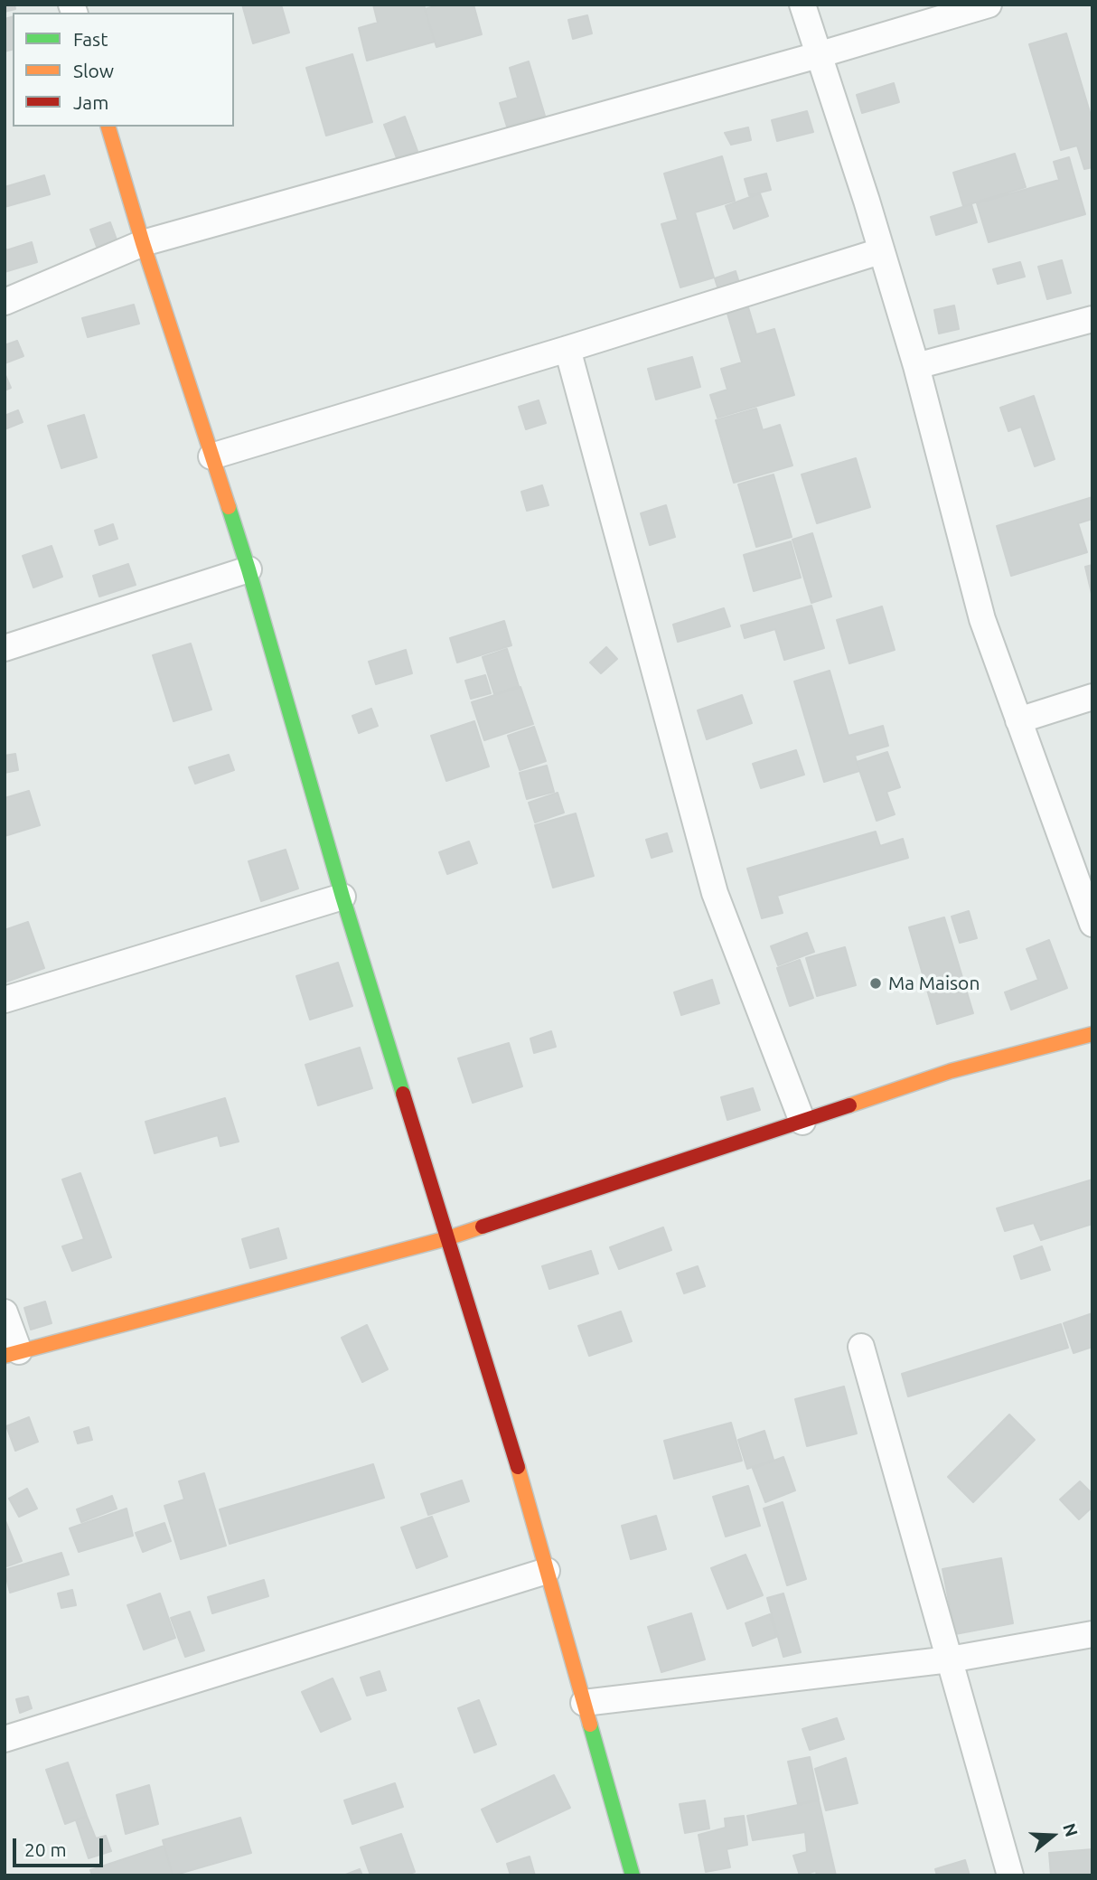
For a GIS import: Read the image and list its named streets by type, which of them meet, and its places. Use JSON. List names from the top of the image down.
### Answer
{
  "places": ["Ma Maison"],
  "legend": ["Fast", "Slow", "Jam"],
  "scale_bar": "20 m",
  "north": "right"
}
